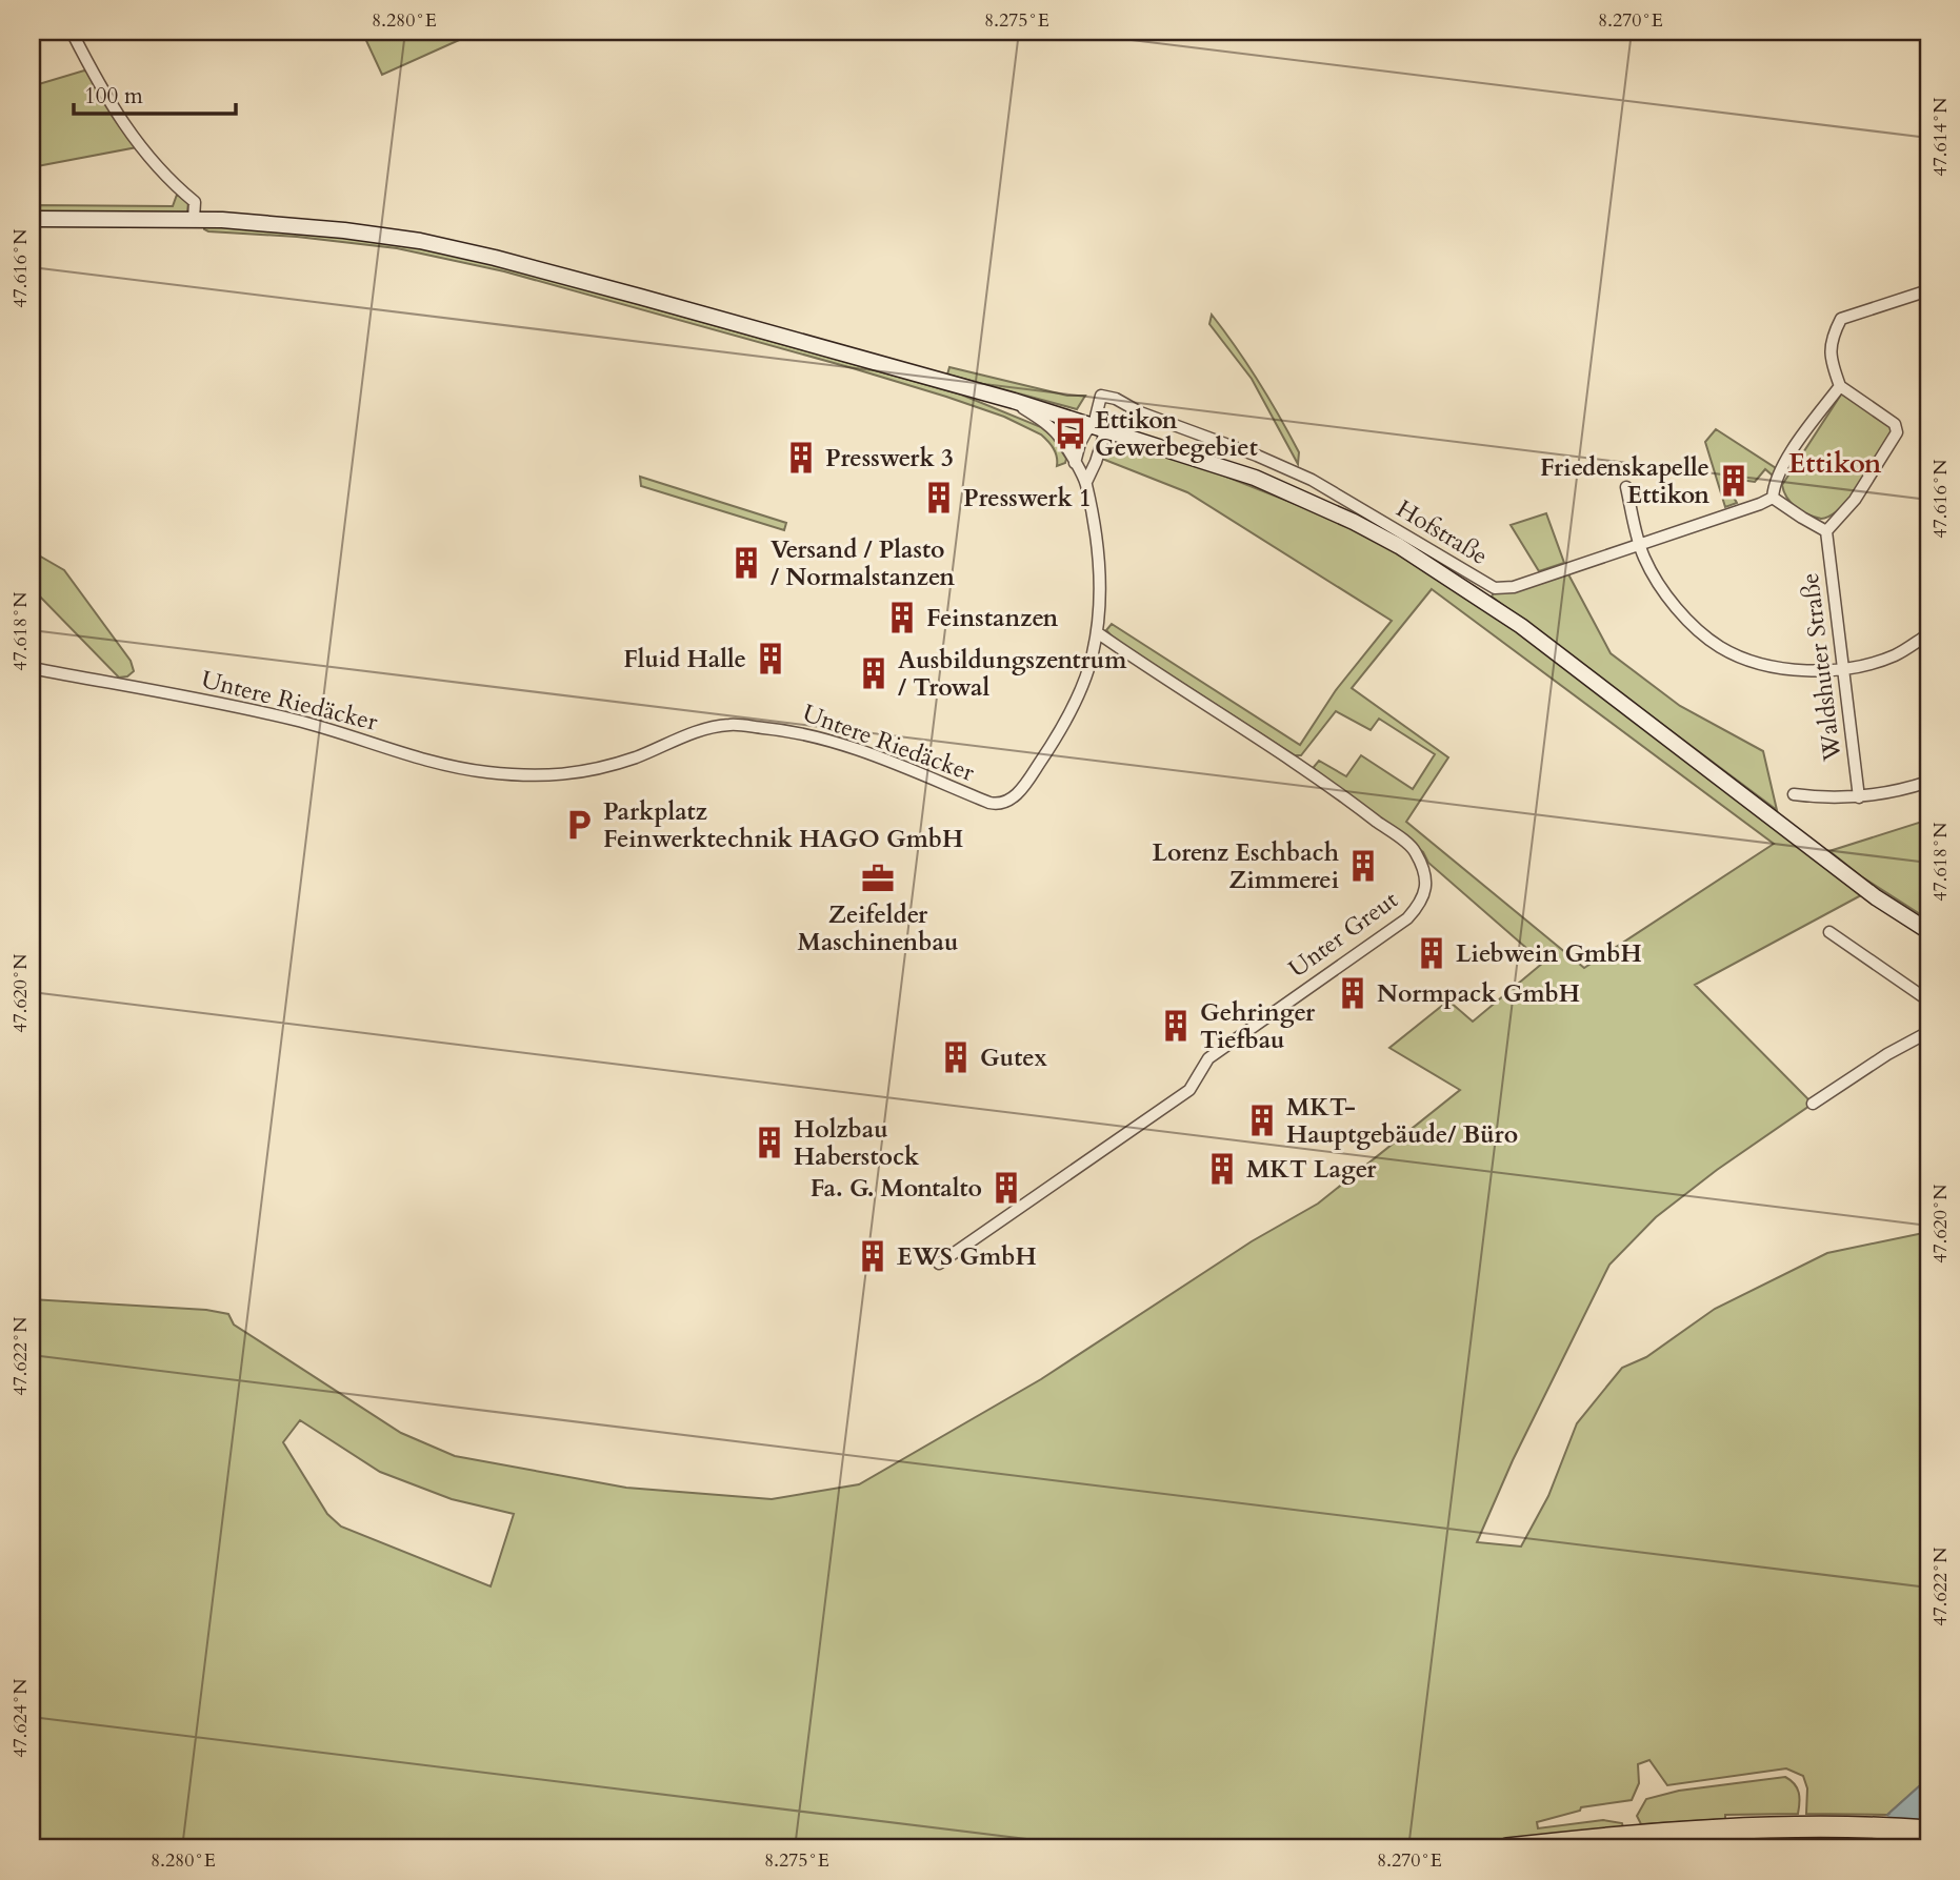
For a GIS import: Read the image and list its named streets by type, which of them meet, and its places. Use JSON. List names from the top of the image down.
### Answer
{
  "streets": {
    "street": [
      "Hofstraße",
      "Waldshuter Straße",
      "Untere Riedäcker",
      "Unter Greut"
    ]
  },
  "crossings": [
    ["Hofstraße", "Untere Riedäcker"],
    ["Untere Riedäcker", "Unter Greut"]
  ],
  "districts": ["Ettikon"],
  "places": {
    "bus stop": ["Ettikon Gewerbegebiet"],
    "building": [
      "Presswerk 3",
      "Friedenskapelle Ettikon",
      "Presswerk 1",
      "Versand / Plasto / Normalstanzen",
      "Feinstanzen",
      "Fluid Halle",
      "Ausbildungszentrum / Trowal",
      "Lorenz Eschbach Zimmerei",
      "Liebwein GmbH",
      "Normpack GmbH",
      "Gehringer Tiefbau",
      "Gutex",
      "MKT- Hauptgebäude/ Büro",
      "Holzbau Haberstock",
      "MKT Lager",
      "Fa. G. Montalto",
      "EWS GmbH"
    ],
    "parking": ["Parkplatz Feinwerktechnik HAGO GmbH"],
    "office": ["Zeifelder Maschinenbau"]
  },
  "scale_bar": "100 m",
  "coordinates": [
    "8.280°E",
    "8.275°E",
    "8.270°E",
    "47.614°N",
    "47.616°N",
    "47.618°N",
    "47.620°N",
    "47.622°N",
    "47.624°N"
  ]
}
